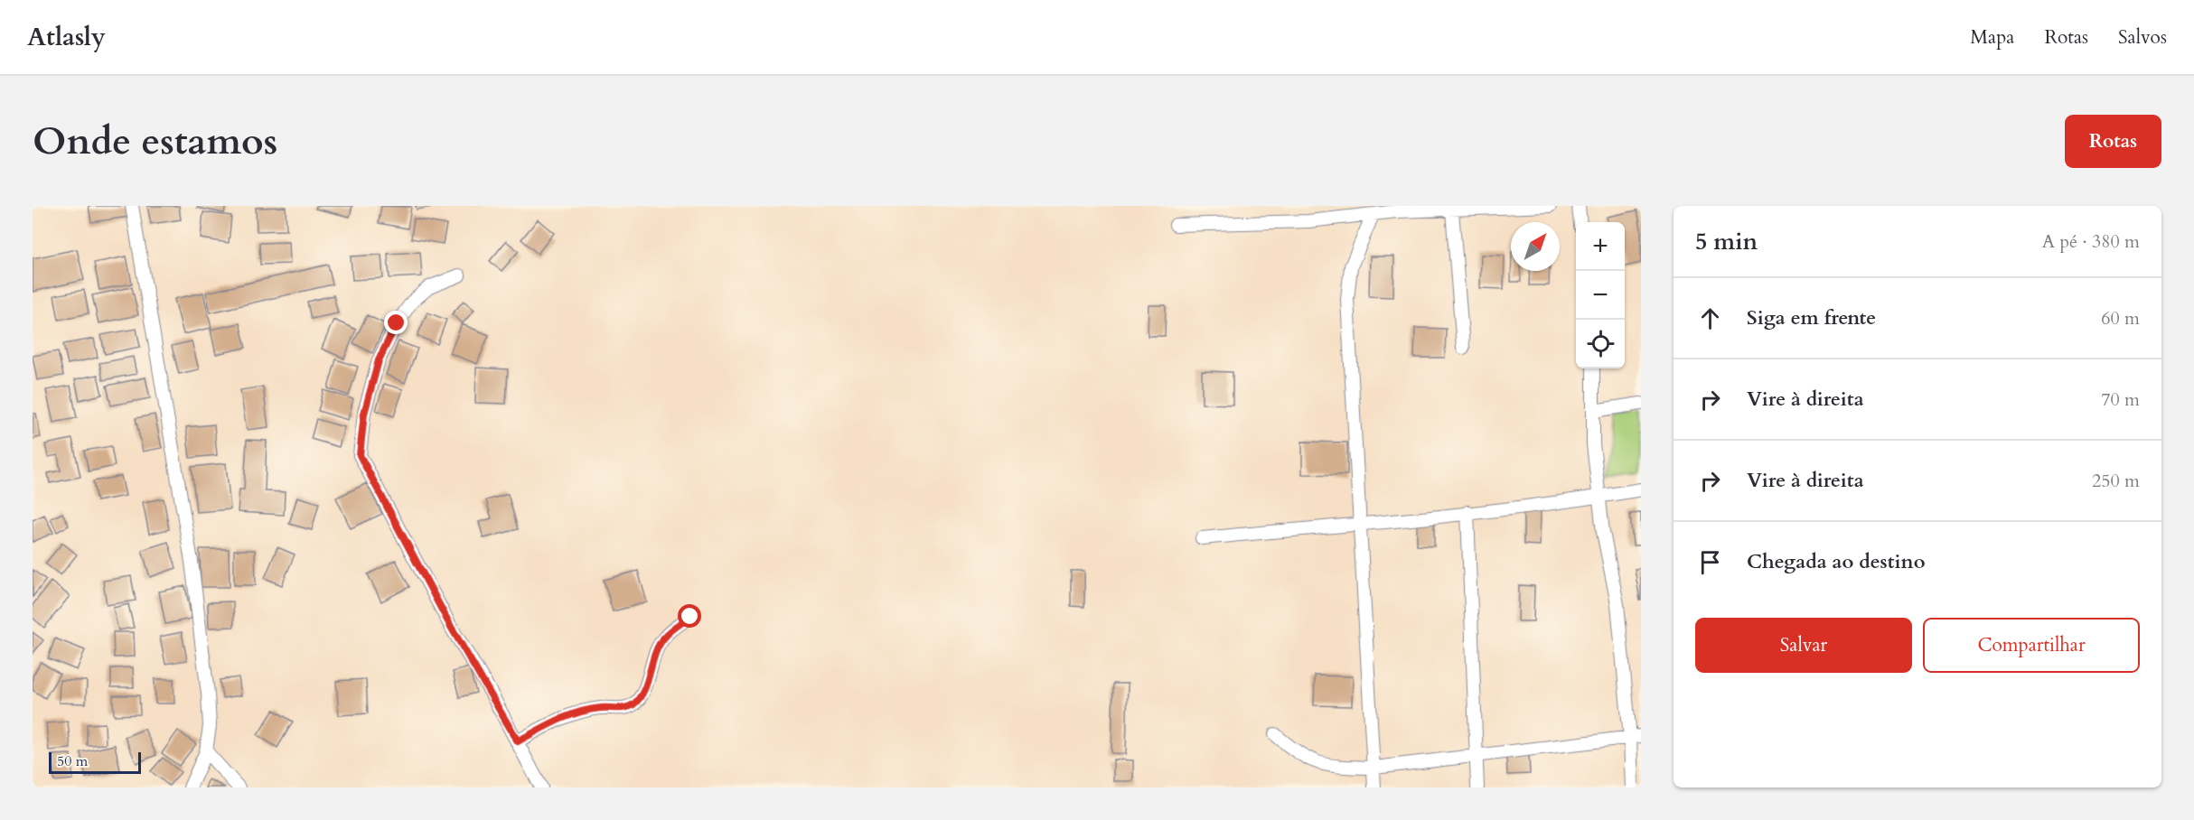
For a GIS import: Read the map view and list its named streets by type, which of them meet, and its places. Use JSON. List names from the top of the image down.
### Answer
{
  "scale_bar": "50 m",
  "north": "top right",
  "page": {
    "header": "Atlasly",
    "nav": ["Mapa", "Rotas", "Salvos"],
    "buttons": [
      "Rotas",
      ["Salvar", "Compartilhar"]
    ],
    "title": "Onde estamos",
    "heading": ["5 min", "A pé · 380 m"],
    "map_buttons": ["+", "−"],
    "list": [
      ["Siga em frente", "60 m"],
      ["Vire à direita", "70 m"],
      ["Vire à direita", "250 m"],
      "Chegada ao destino"
    ],
    "scale": "50 m"
  }
}
